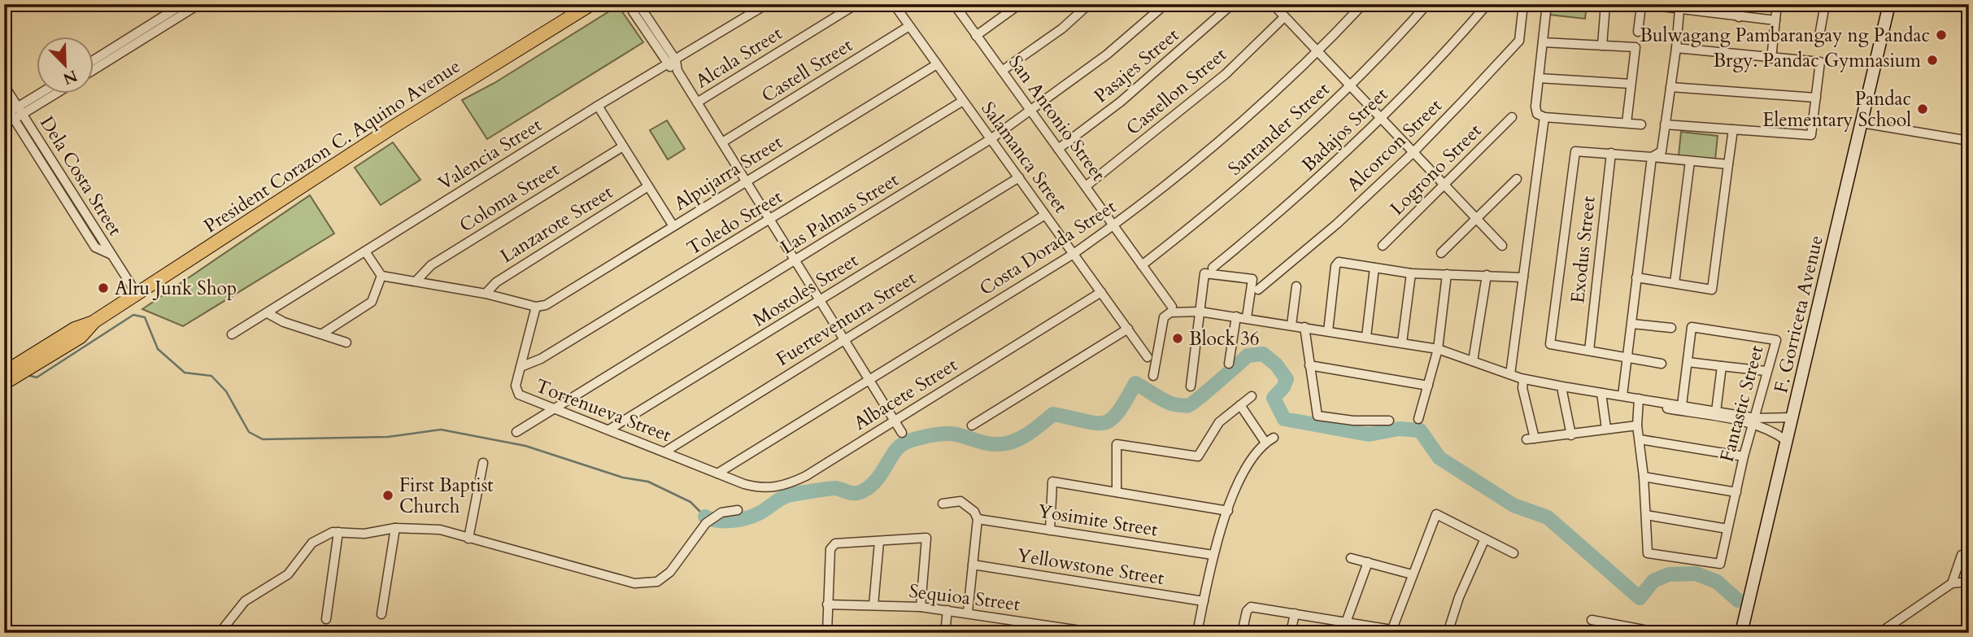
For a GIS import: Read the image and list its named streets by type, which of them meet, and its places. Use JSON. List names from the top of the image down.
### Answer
{
  "streets": {
    "main road": ["President Corazon C. Aquino Avenue", "F. Gorriceta Avenue"],
    "street": [
      "Alcala Street",
      "Pasajes Street",
      "Castell Street",
      "Castellon Street",
      "San Antonio Street",
      "Santander Street",
      "Badajos Street",
      "Alcorcon Street",
      "Valencia Street",
      "Salamanca Street",
      "Logrono Street",
      "Alpujarra Street",
      "Dela Costa Street",
      "Coloma Street",
      "Las Palmas Street",
      "Toledo Street",
      "Lanzarote Street",
      "Costa Dorada Street",
      "Exodus Street",
      "Mostoles Street",
      "Fuerteventura Street",
      "Albacete Street",
      "Fantastic Street",
      "Torrenueva Street",
      "Yosimite Street",
      "Yellowstone Street",
      "Sequioa Street"
    ]
  },
  "crossings": [
    ["Pasajes Street", "San Antonio Street"],
    ["Castell Street", "Salamanca Street"],
    ["Castellon Street", "San Antonio Street"],
    ["San Antonio Street", "Santander Street"],
    ["San Antonio Street", "Las Palmas Street"],
    ["San Antonio Street", "Costa Dorada Street"],
    ["President Corazon C. Aquino Avenue", "Dela Costa Street"],
    ["Salamanca Street", "Alpujarra Street"],
    ["Salamanca Street", "Las Palmas Street"],
    ["Salamanca Street", "Toledo Street"],
    ["Salamanca Street", "Costa Dorada Street"],
    ["Salamanca Street", "Mostoles Street"],
    ["Salamanca Street", "Fuerteventura Street"],
    ["Salamanca Street", "Albacete Street"],
    ["Alpujarra Street", "Torrenueva Street"],
    ["Las Palmas Street", "Torrenueva Street"],
    ["Toledo Street", "Torrenueva Street"],
    ["Costa Dorada Street", "Albacete Street"],
    ["Costa Dorada Street", "Torrenueva Street"],
    ["Mostoles Street", "Torrenueva Street"],
    ["Fuerteventura Street", "Torrenueva Street"],
    ["Albacete Street", "Torrenueva Street"]
  ],
  "places": [
    "Bulwagang Pambarangay ng Pandac",
    "Brgy. Pandac Gymnasium",
    "Pandac Elementary School",
    "Alru Junk Shop",
    "Block 36",
    "First Baptist Church"
  ],
  "north": "bottom right"
}
